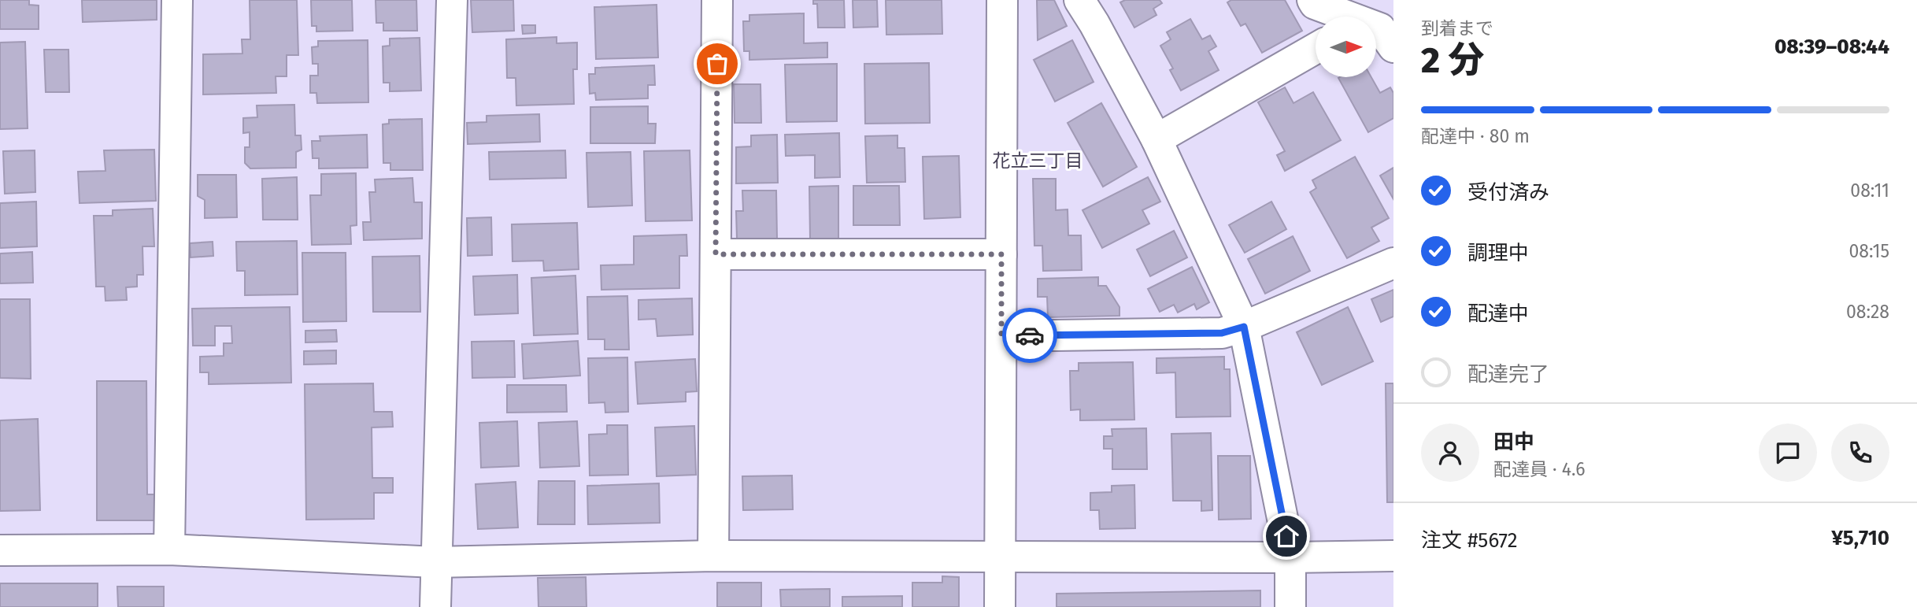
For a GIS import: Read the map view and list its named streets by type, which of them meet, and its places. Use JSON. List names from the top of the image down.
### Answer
{
  "districts": ["花立三丁目"],
  "north": "right",
  "page": {
    "heading": ["2 分", "到着まで", "08:39–08:44"],
    "panel": [
      "田中",
      "配達員 · 4.6",
      "注文 #5672",
      "¥5,710"
    ],
    "bar": "配達中 · 80 m",
    "list": [
      ["受付済み", "08:11"],
      ["調理中", "08:15"],
      ["配達中", "08:28"],
      "配達完了"
    ]
  }
}
